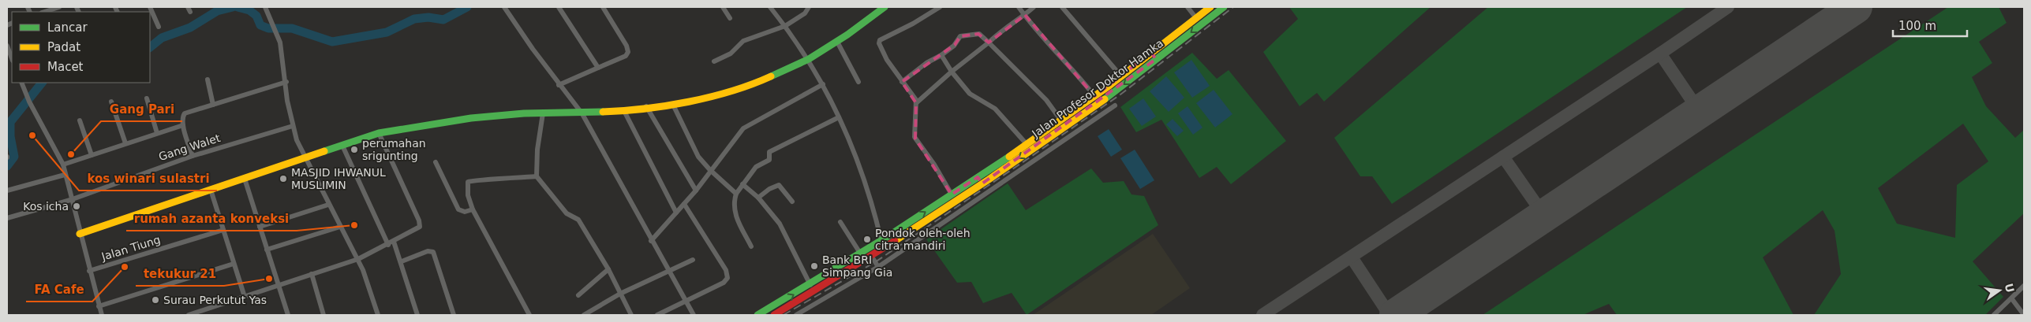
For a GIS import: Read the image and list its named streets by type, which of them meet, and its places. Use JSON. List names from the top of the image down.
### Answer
{
  "streets": {
    "main road": ["Jalan Profesor Doktor Hamka"],
    "street": ["Gang Walet", "Jalan Tiung"]
  },
  "places": [
    "kos winari sulastri",
    "perumahan srigunting",
    "Gang Pari",
    "MASJID IHWANUL MUSLIMIN",
    "Kos icha",
    "rumah azanta konveksi",
    "Pondok oleh-oleh citra mandiri",
    "Bank BRI Simpang Gia",
    "FA Cafe",
    "tekukur 21",
    "Surau Perkutut Yas"
  ],
  "legend": ["Lancar", "Padat", "Macet"],
  "scale_bar": "100 m",
  "north": "right"
}
